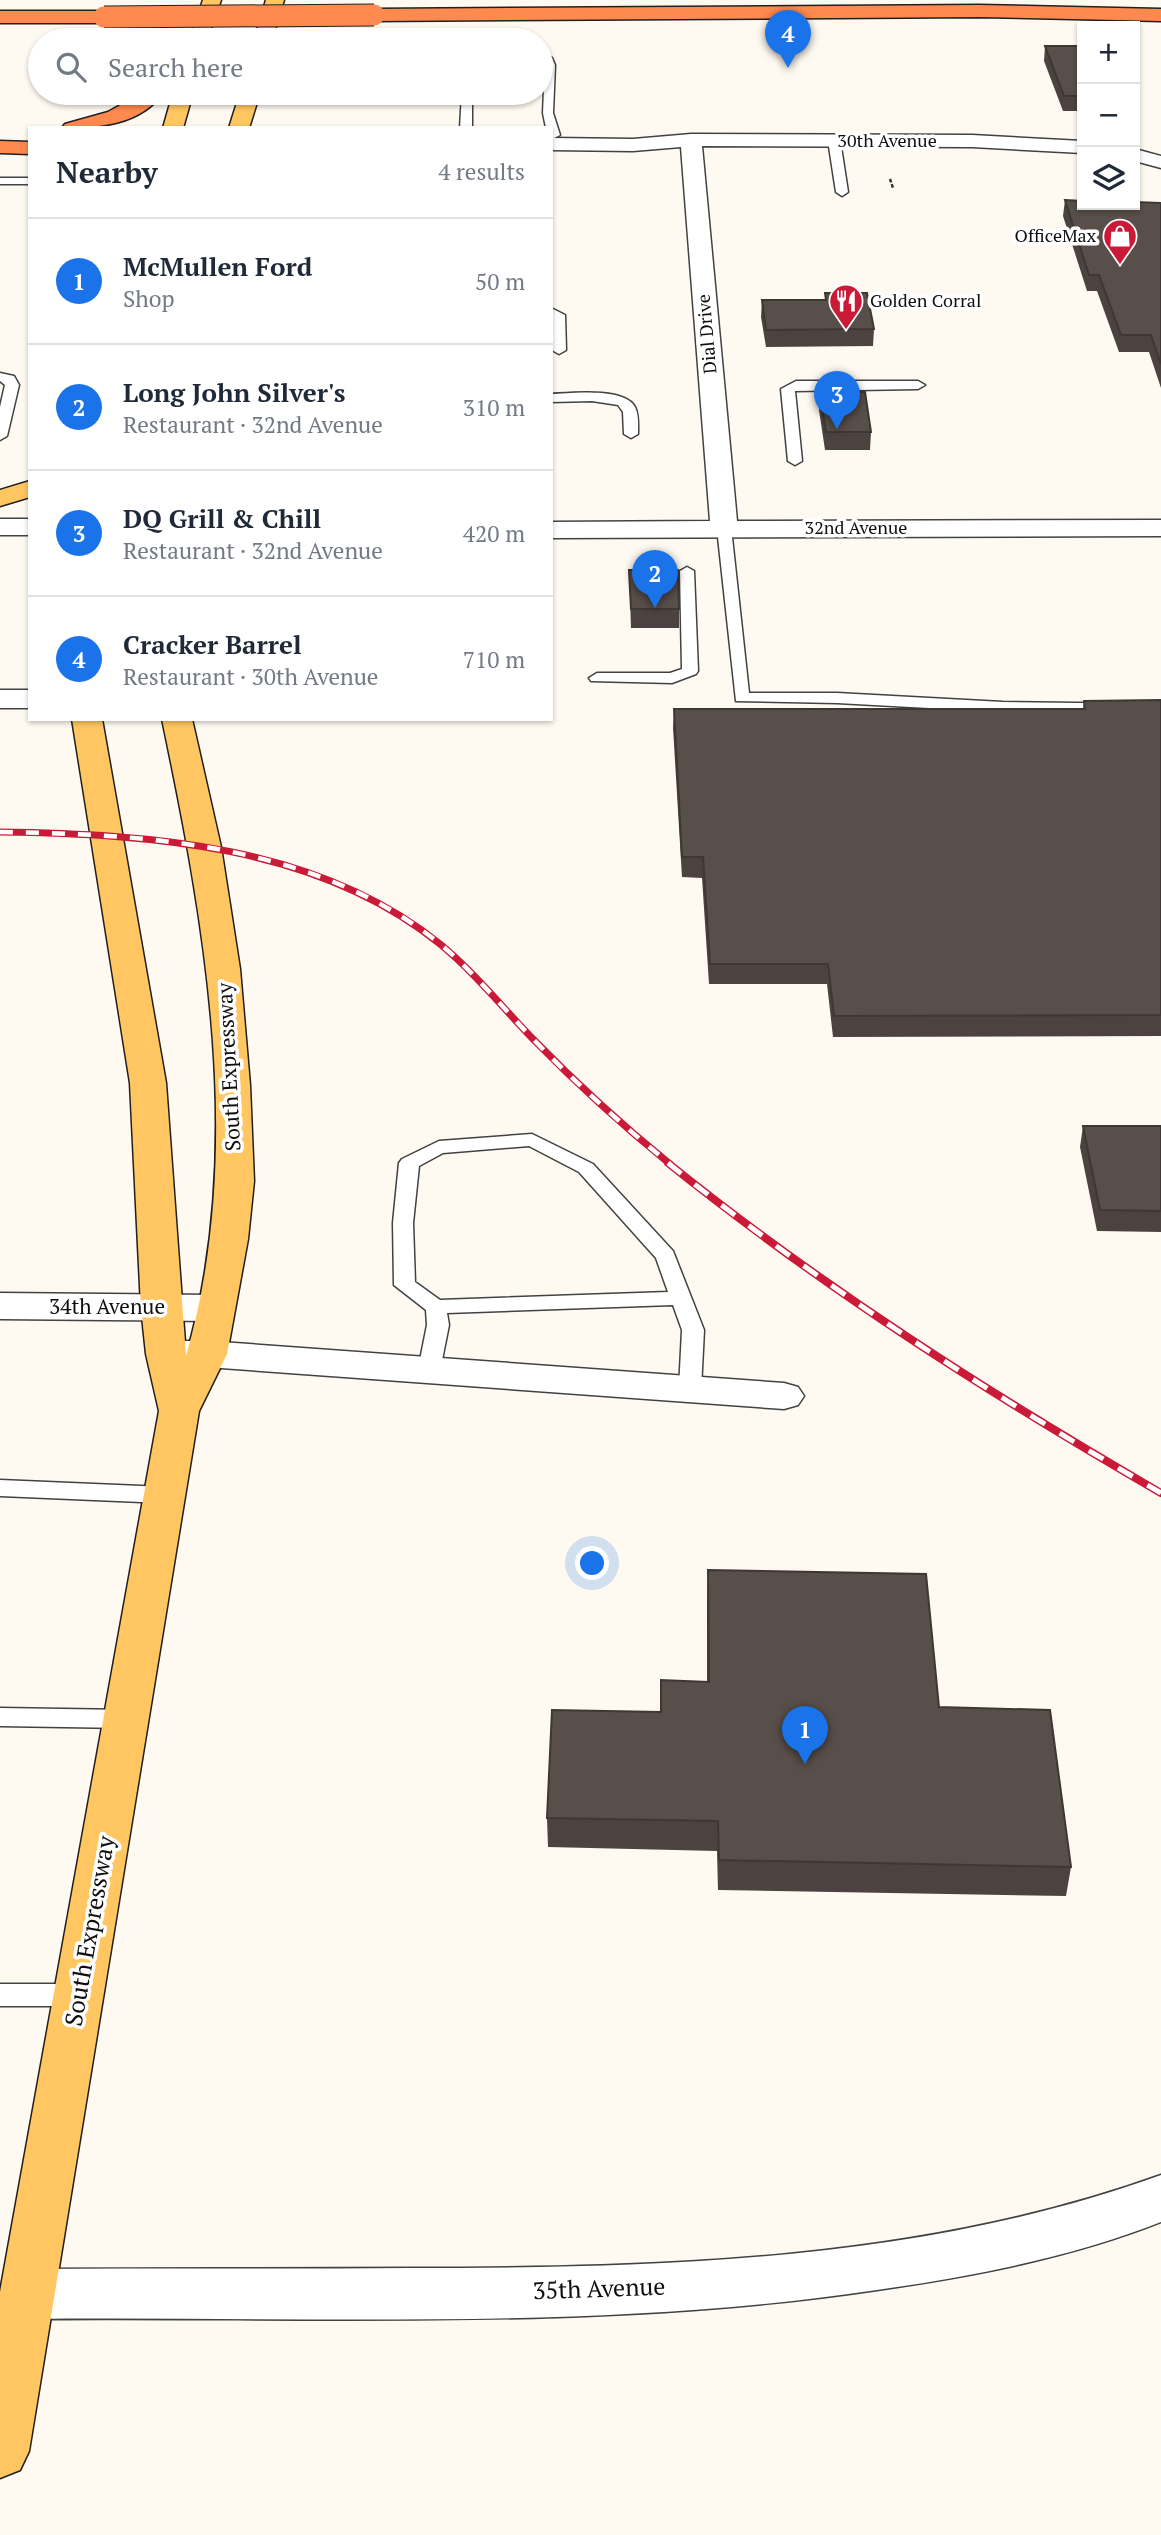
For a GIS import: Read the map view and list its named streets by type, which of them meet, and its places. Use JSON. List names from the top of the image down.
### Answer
{
  "streets": {
    "main road": ["South Expressway"],
    "street": [
      "30th Avenue",
      "Dial Drive",
      "32nd Avenue",
      "34th Avenue",
      "35th Avenue"
    ]
  },
  "crossings": [
    ["30th Avenue", "Dial Drive"],
    ["Dial Drive", "32nd Avenue"],
    ["South Expressway", "34th Avenue"],
    ["South Expressway", "35th Avenue"]
  ],
  "places": {
    "shop": ["OfficeMax"],
    "restaurant": ["Golden Corral"]
  },
  "page": {
    "pins": [
      "4",
      "3",
      "2",
      "1"
    ],
    "map_buttons": ["+", "−"],
    "search": "Search here",
    "heading": ["Nearby", "4 results"],
    "list": [
      {
        "mark": "1",
        "name": "McMullen Ford",
        "note": "Shop",
        "value": "50 m"
      },
      {
        "mark": "2",
        "name": "Long John Silver's",
        "note": "Restaurant · 32nd Avenue",
        "value": "310 m"
      },
      {
        "mark": "3",
        "name": "DQ Grill & Chill",
        "note": "Restaurant · 32nd Avenue",
        "value": "420 m"
      },
      {
        "mark": "4",
        "name": "Cracker Barrel",
        "note": "Restaurant · 30th Avenue",
        "value": "710 m"
      }
    ]
  }
}
